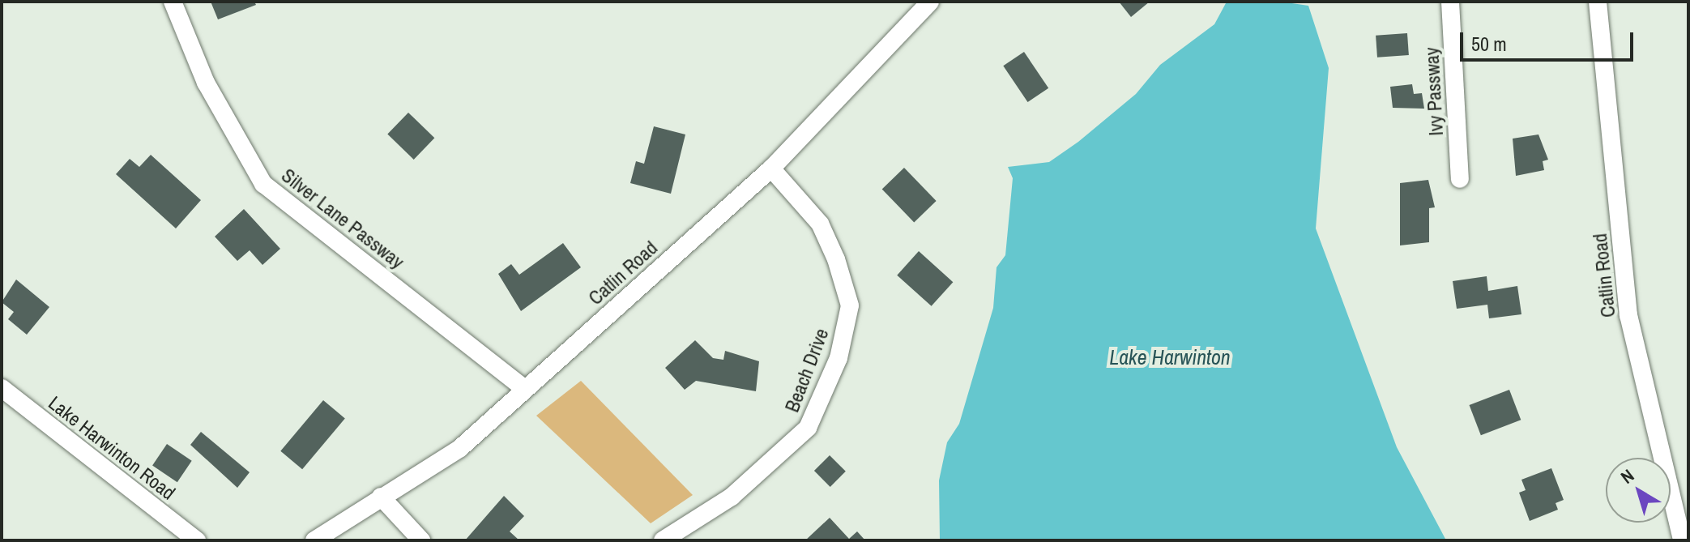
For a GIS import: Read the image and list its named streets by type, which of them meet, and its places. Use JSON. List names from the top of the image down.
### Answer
{
  "streets": {
    "street": [
      "Ivy Passway",
      "Silver Lane Passway",
      "Catlin Road",
      "Beach Drive",
      "Lake Harwinton Road"
    ]
  },
  "crossings": [
    ["Silver Lane Passway", "Catlin Road"],
    ["Catlin Road", "Beach Drive"]
  ],
  "water": ["Lake Harwinton"],
  "scale_bar": "50 m",
  "north": "top left"
}
